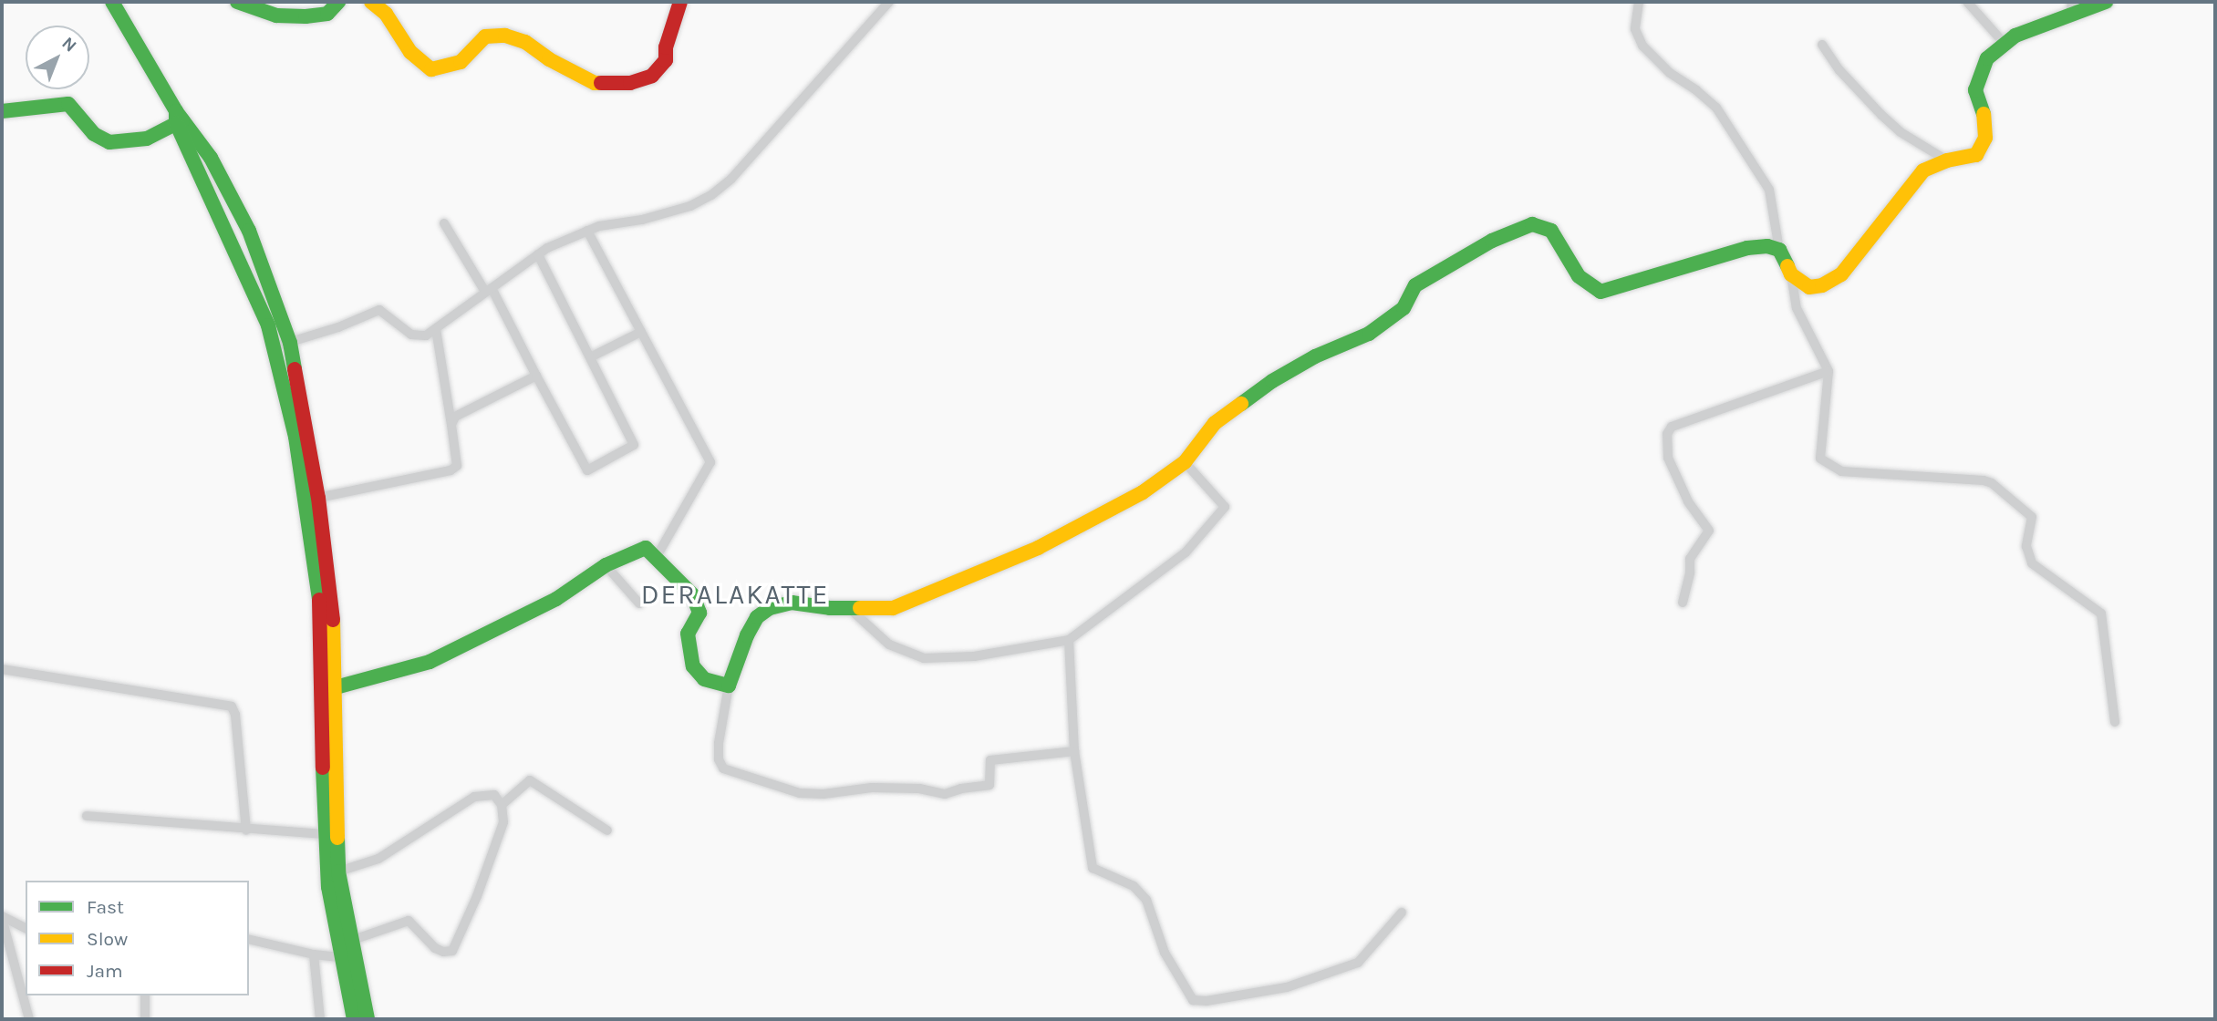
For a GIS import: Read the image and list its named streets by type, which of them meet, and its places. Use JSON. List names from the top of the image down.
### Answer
{
  "districts": ["DERALAKATTE"],
  "legend": ["Fast", "Slow", "Jam"],
  "north": "top right"
}
